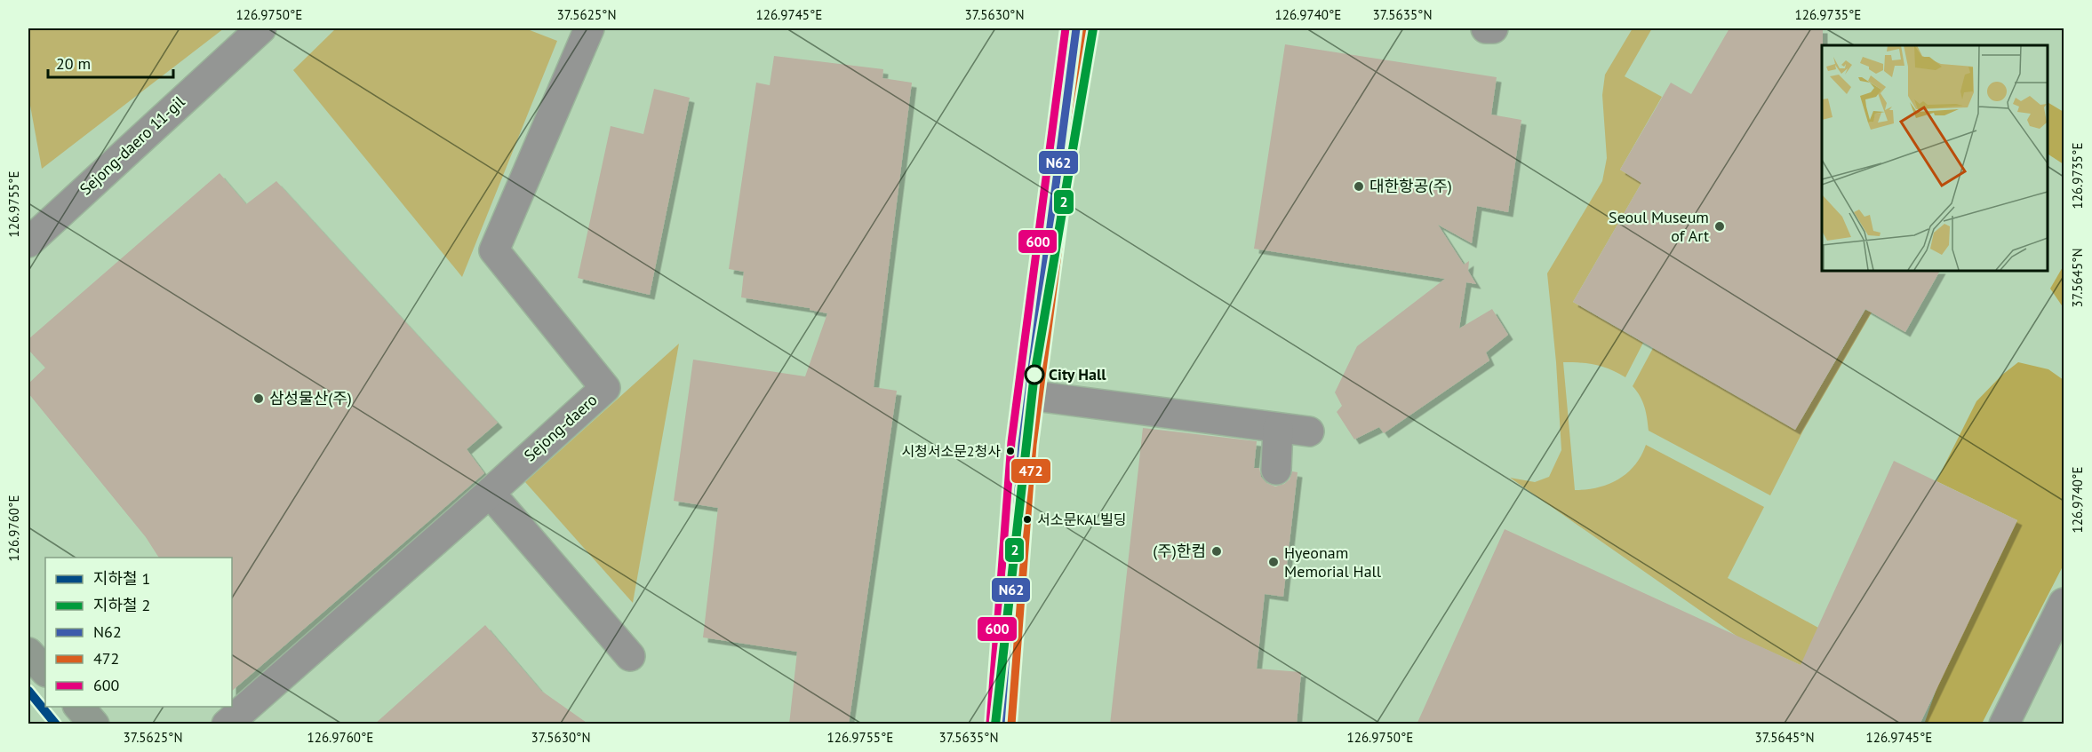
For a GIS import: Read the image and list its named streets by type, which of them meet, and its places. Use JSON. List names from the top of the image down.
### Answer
{
  "streets": {
    "street": ["Sejong-daero 11-gil", "Sejong-daero"]
  },
  "places": [
    "대한항공(주)",
    "Seoul Museum of Art",
    "City Hall",
    "삼성물산(주)",
    "시청서소문2청사",
    "서소문KAL빌딩",
    "(주)한컴",
    "Hyeonam Memorial Hall"
  ],
  "lines": [
    "metro line 2",
    "transit line N62",
    "transit line 600",
    "transit line 472",
    "metro line 1"
  ],
  "legend": [
    "지하철 1",
    "지하철 2",
    "N62",
    "472",
    "600"
  ],
  "scale_bar": "20 m",
  "coordinates": [
    "126.9750°E",
    "37.5625°N",
    "126.9745°E",
    "37.5630°N",
    "126.9740°E",
    "37.5635°N",
    "126.9735°E",
    "126.9755°E",
    "37.5645°N",
    "126.9760°E"
  ]
}
